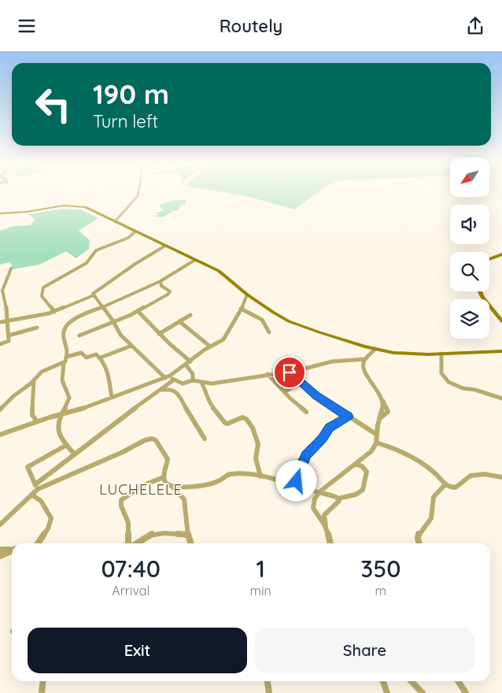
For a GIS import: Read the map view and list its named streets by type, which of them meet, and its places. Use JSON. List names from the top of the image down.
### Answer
{
  "districts": ["LUCHELELE"],
  "north": "bottom left",
  "page": {
    "header": "Routely",
    "turn": ["190 m", "Turn left"],
    "eta": [
      "07:40",
      "Arrival",
      "1",
      "min",
      "350",
      "m"
    ],
    "buttons": ["Exit", "Share"]
  }
}
